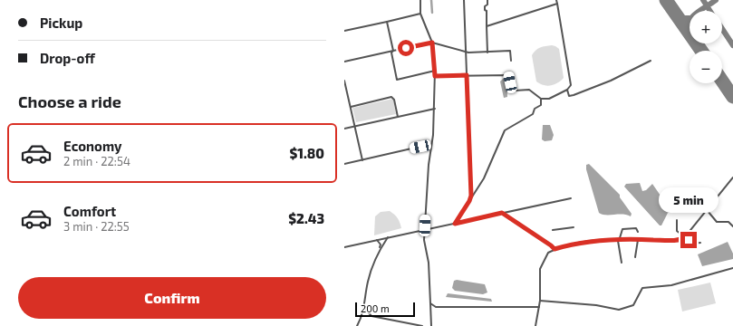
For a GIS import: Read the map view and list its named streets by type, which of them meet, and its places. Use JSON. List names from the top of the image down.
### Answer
{
  "scale_bar": "200 m",
  "page": {
    "banner": ["Pickup", "Drop-off"],
    "map_buttons": ["+", "−"],
    "heading": "Choose a ride",
    "list": [
      {
        "name": "Economy",
        "note": "2 min · 22:54",
        "value": "$1.80"
      },
      {
        "name": "Comfort",
        "note": "3 min · 22:55",
        "value": "$2.43"
      }
    ],
    "bubble": "5 min",
    "buttons": "Confirm",
    "scale": "200 m"
  }
}
